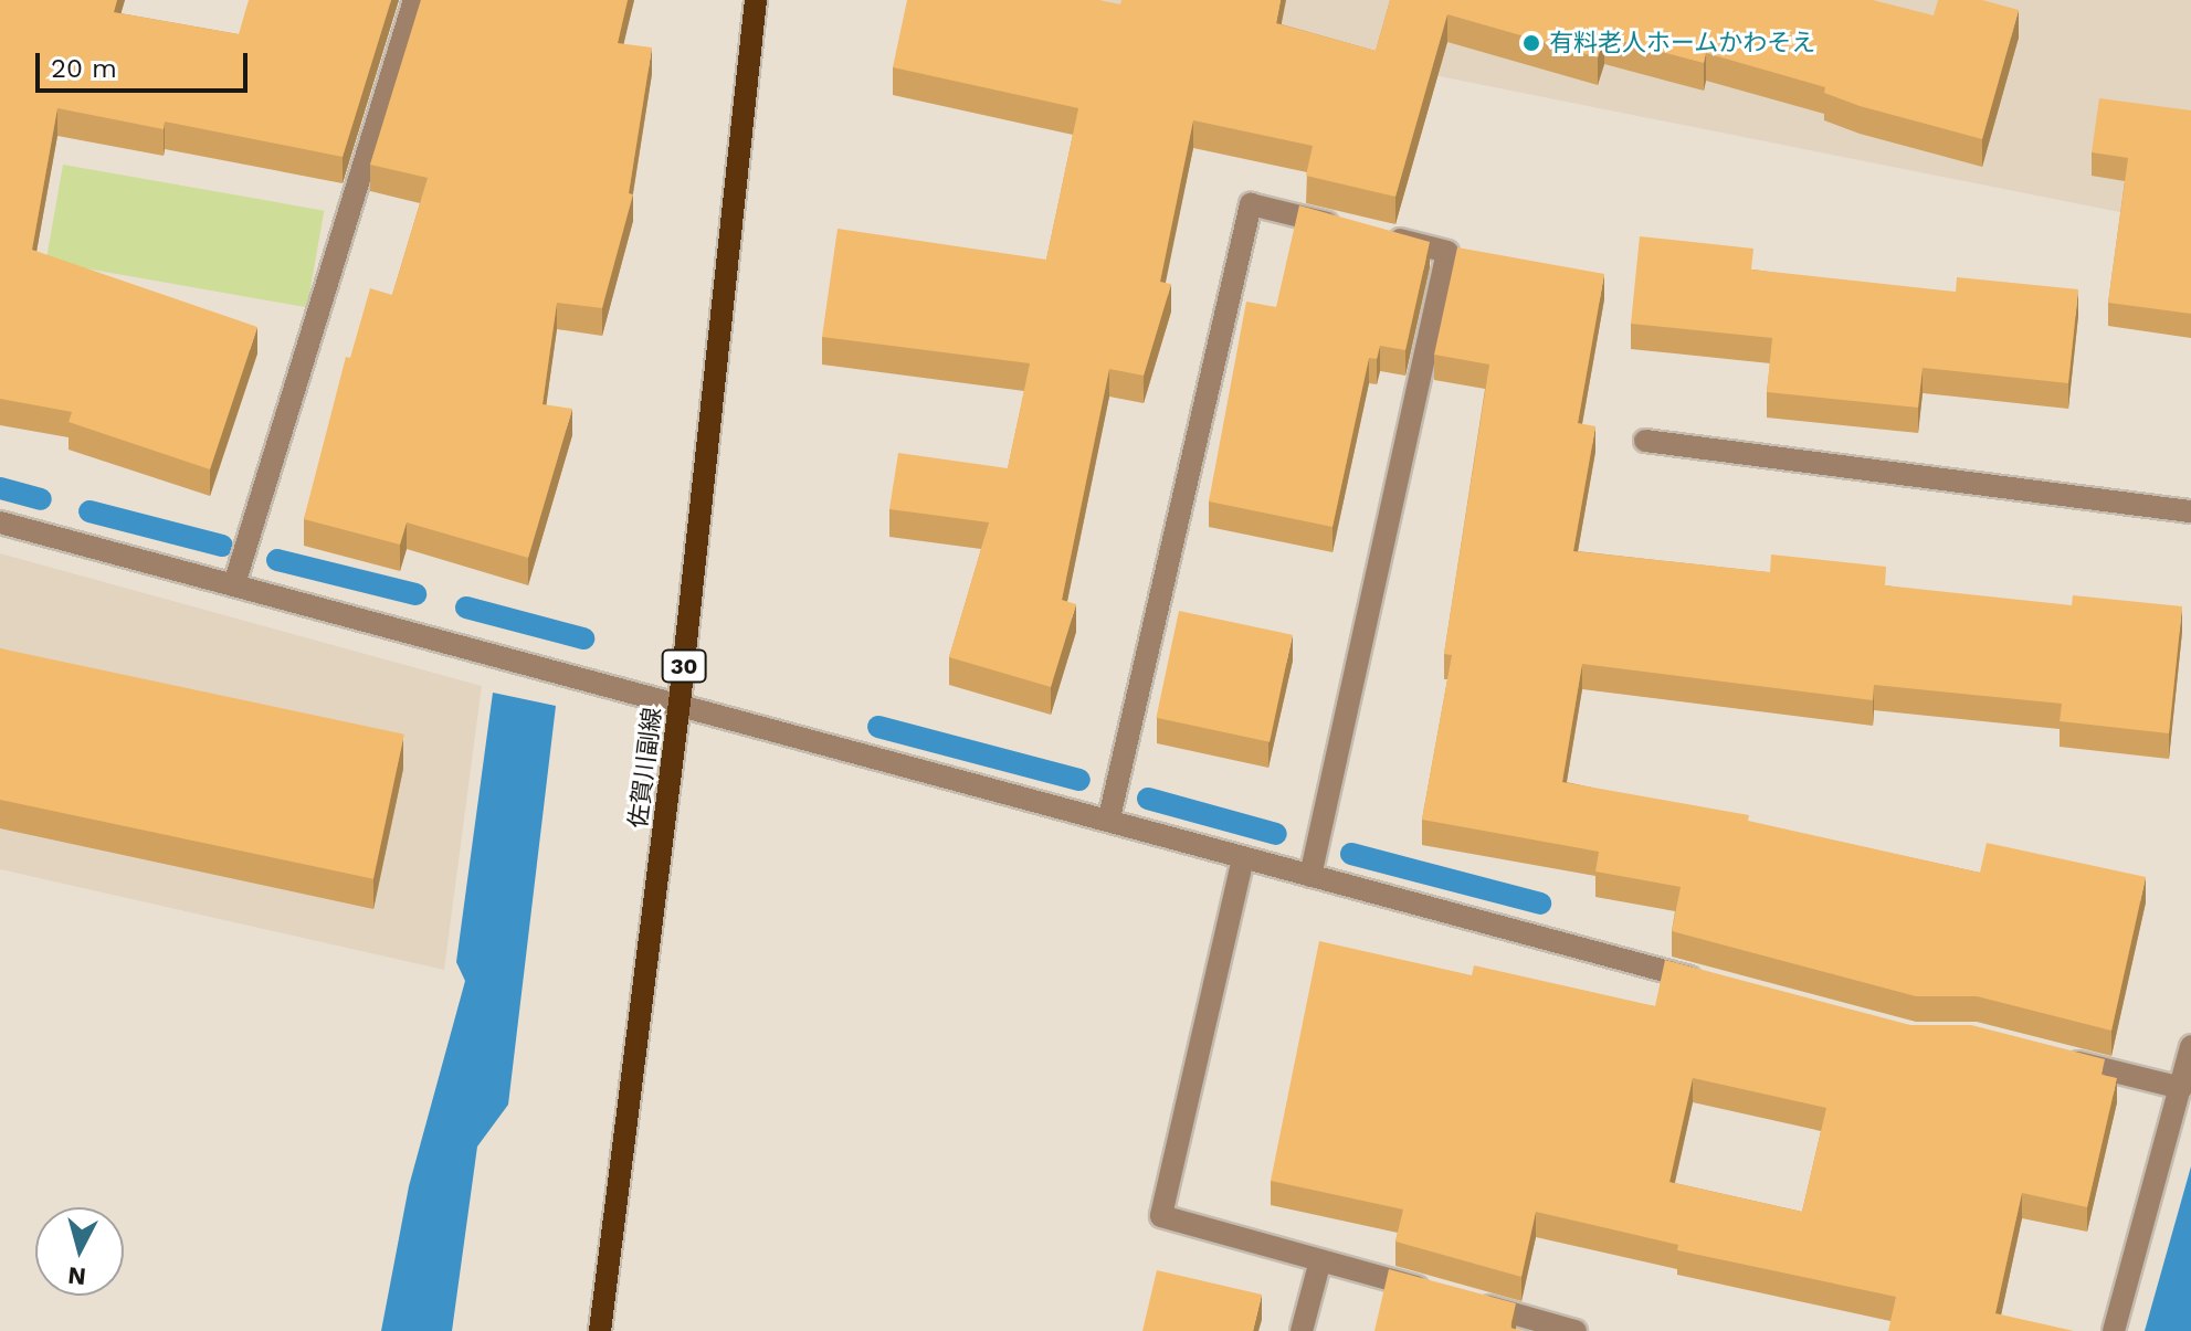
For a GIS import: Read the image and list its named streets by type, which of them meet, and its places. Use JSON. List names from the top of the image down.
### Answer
{
  "streets": {
    "main road": ["30", "佐賀川副線"]
  },
  "places": ["有料老人ホームかわそえ"],
  "scale_bar": "20 m",
  "north": "bottom"
}
